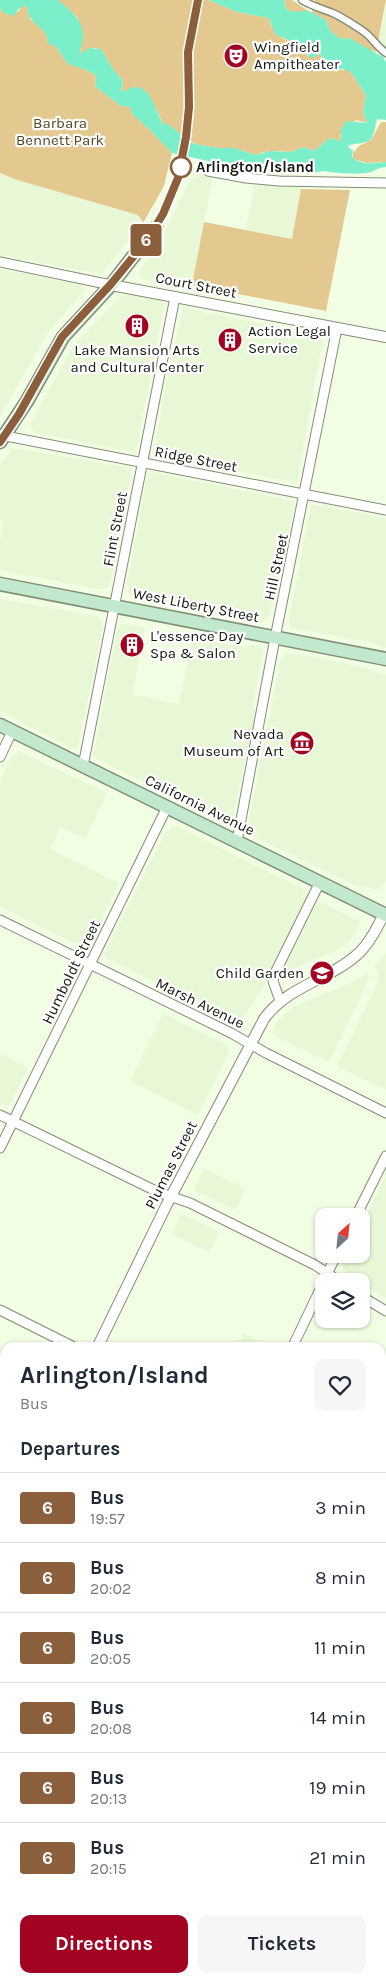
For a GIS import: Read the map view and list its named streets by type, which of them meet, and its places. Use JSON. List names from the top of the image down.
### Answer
{
  "streets": {
    "main road": ["West Liberty Street", "California Avenue"],
    "street": [
      "Court Street",
      "Ridge Street",
      "Flint Street",
      "Hill Street",
      "Humboldt Street",
      "Marsh Avenue",
      "Plumas Street"
    ]
  },
  "crossings": [
    ["Court Street", "Flint Street"],
    ["Court Street", "Hill Street"],
    ["Ridge Street", "Flint Street"],
    ["Ridge Street", "Hill Street"],
    ["Flint Street", "West Liberty Street"],
    ["Flint Street", "California Avenue"],
    ["Hill Street", "West Liberty Street"],
    ["Hill Street", "California Avenue"],
    ["California Avenue", "Humboldt Street"],
    ["California Avenue", "Plumas Street"],
    ["Humboldt Street", "Marsh Avenue"],
    ["Marsh Avenue", "Plumas Street"]
  ],
  "parks": ["Barbara Bennett Park"],
  "places": {
    "theatre": ["Wingfield Ampitheater"],
    "other": ["Arlington/Island"],
    "building": ["Lake Mansion Arts and Cultural Center", "Action Legal Service", "L'essence Day Spa & Salon"],
    "museum": ["Nevada Museum of Art"],
    "school or university": ["Child Garden"]
  },
  "lines": ["bus line 6"],
  "north": "top right",
  "page": {
    "on_map": "6",
    "heading": [
      ["Arlington/Island", "Bus"],
      "Departures"
    ],
    "list": [
      {
        "mark": "6",
        "name": "Bus",
        "note": "19:57",
        "value": "3 min"
      },
      {
        "mark": "6",
        "name": "Bus",
        "note": "20:02",
        "value": "8 min"
      },
      {
        "mark": "6",
        "name": "Bus",
        "note": "20:05",
        "value": "11 min"
      },
      {
        "mark": "6",
        "name": "Bus",
        "note": "20:08",
        "value": "14 min"
      },
      {
        "mark": "6",
        "name": "Bus",
        "note": "20:13",
        "value": "19 min"
      },
      {
        "mark": "6",
        "name": "Bus",
        "note": "20:15",
        "value": "21 min"
      }
    ],
    "buttons": ["Directions", "Tickets"]
  }
}
